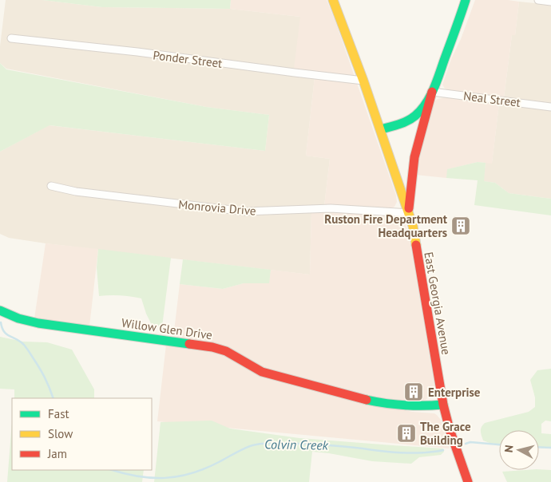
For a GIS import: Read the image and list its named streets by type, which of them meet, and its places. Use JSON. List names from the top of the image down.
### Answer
{
  "streets": {
    "main road": ["East Georgia Avenue", "Willow Glen Drive"],
    "street": ["Ponder Street", "Neal Street", "Monrovia Drive"]
  },
  "crossings": [
    ["Ponder Street", "East Georgia Avenue"],
    ["Monrovia Drive", "East Georgia Avenue"],
    ["East Georgia Avenue", "Willow Glen Drive"]
  ],
  "water": ["Colvin Creek"],
  "places": {
    "building": ["Ruston Fire Department Headquarters", "Enterprise", "The Grace Building"]
  },
  "legend": ["Fast", "Slow", "Jam"],
  "north": "left"
}
